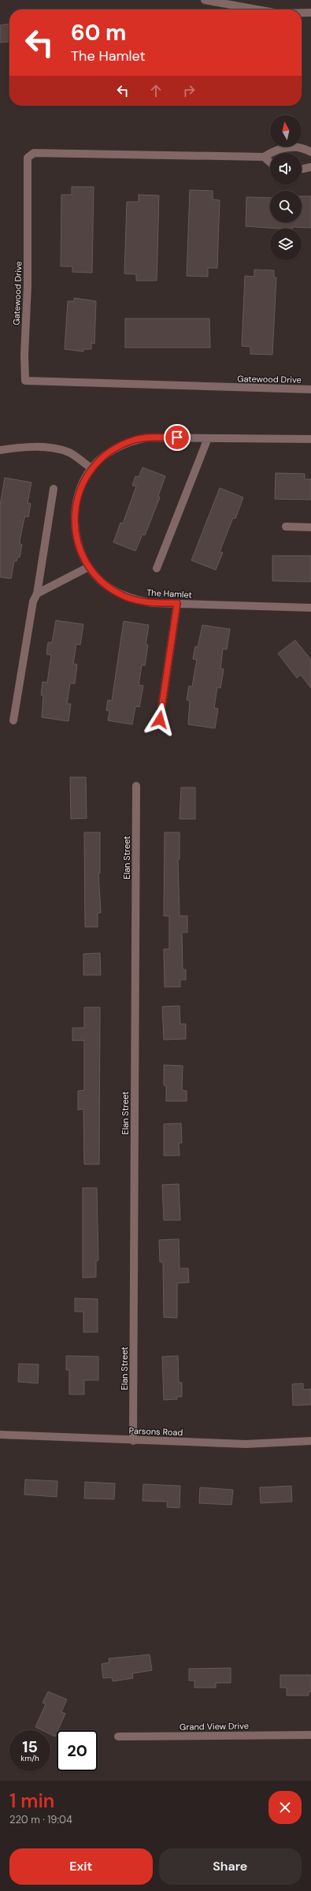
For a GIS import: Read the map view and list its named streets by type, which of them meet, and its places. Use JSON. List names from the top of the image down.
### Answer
{
  "streets": {
    "street": [
      "Gatewood Drive",
      "The Hamlet",
      "Elan Street",
      "Parsons Road",
      "Grand View Drive"
    ]
  },
  "crossings": [
    ["Elan Street", "Parsons Road"]
  ],
  "north": "top",
  "page": {
    "turn": ["60 m", "The Hamlet"],
    "speed": "15 km/h",
    "limit": "20",
    "heading": ["1 min", "220 m · 19:04"],
    "buttons": ["Exit", "Share"]
  }
}
